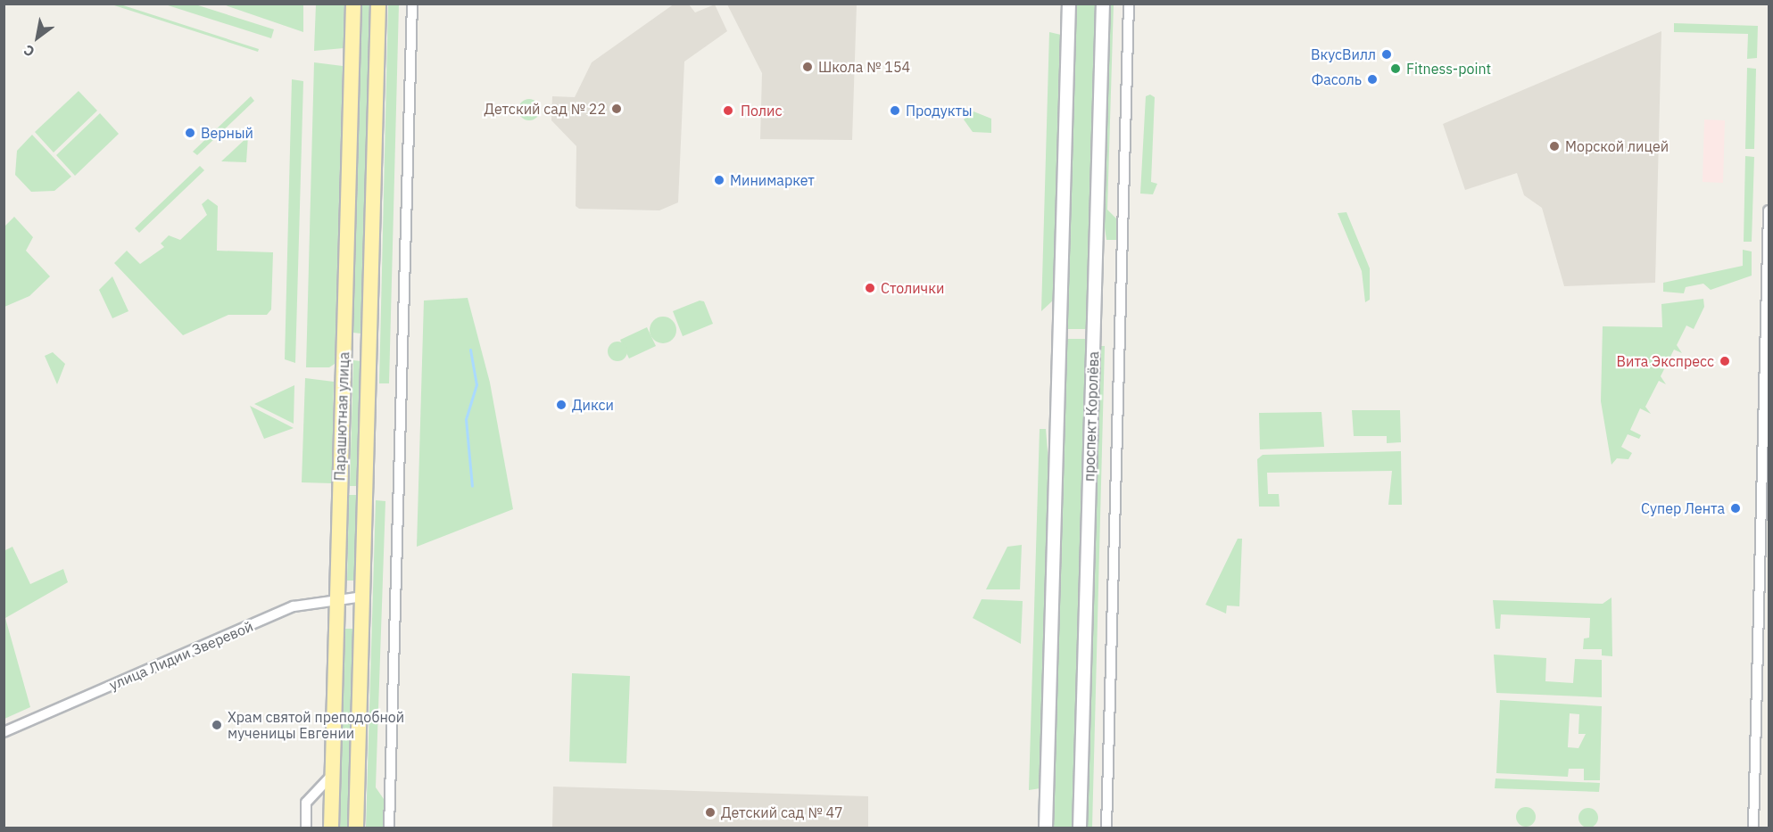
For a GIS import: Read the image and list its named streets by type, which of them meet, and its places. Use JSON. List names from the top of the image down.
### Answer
{
  "streets": {
    "main road": ["Парашютная улица"],
    "street": ["проспект Королёва", "улица Лидии Зверевой"]
  },
  "crossings": [
    ["Парашютная улица", "улица Лидии Зверевой"]
  ],
  "places": [
    "ВкусВилл",
    "Школа № 154",
    "Fitness-point",
    "Фасоль",
    "Детский сад № 22",
    "Полис",
    "Продукты",
    "Верный",
    "Морской лицей",
    "Минимаркет",
    "Столички",
    "Вита Экспресс",
    "Дикси",
    "Супер Лента",
    "Храм святой преподобной мученицы Евгении",
    "Детский сад № 47"
  ],
  "north": "bottom left"
}
